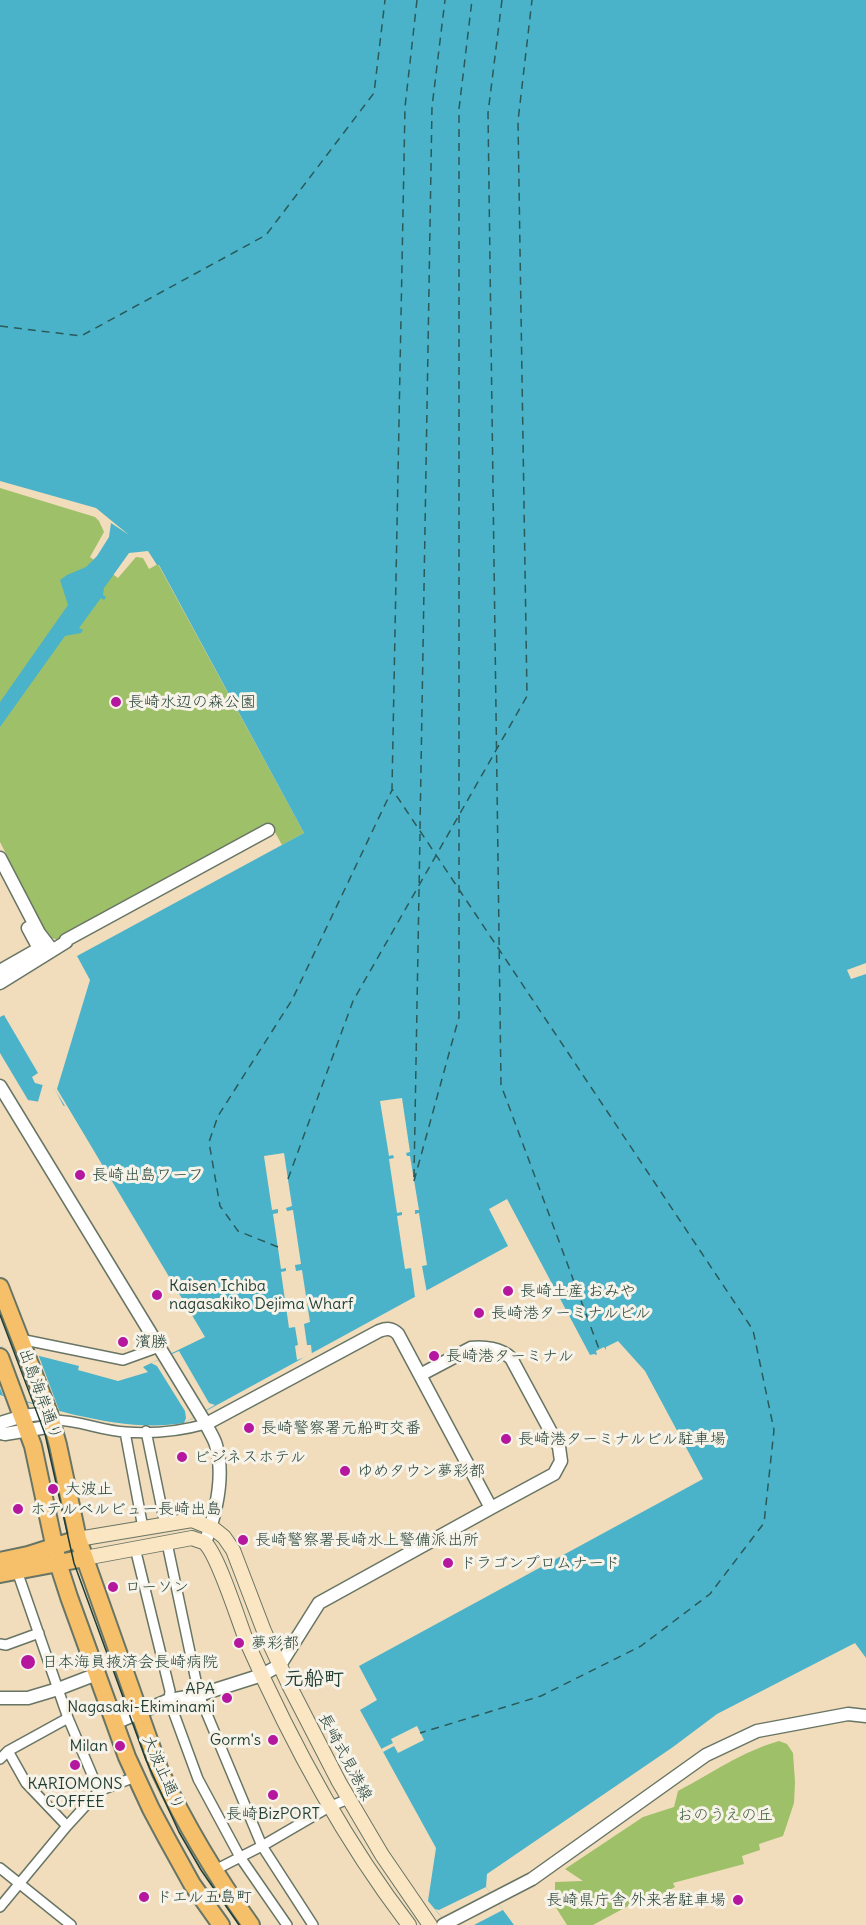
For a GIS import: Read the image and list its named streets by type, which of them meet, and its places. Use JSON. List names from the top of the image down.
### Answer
{
  "streets": {
    "highway": ["出島海岸通り", "大波止通り"],
    "main road": ["長崎式見港線"]
  },
  "crossings": [
    ["出島海岸通り", "大波止通り"]
  ],
  "districts": ["元船町"],
  "parks": ["おのうえの丘"],
  "places": [
    "長崎水辺の森公園",
    "長崎出島ワーフ",
    "長崎土産 おみや",
    "Kaisen Ichiba nagasakiko Dejima Wharf",
    "長崎港ターミナルビル",
    "濱勝",
    "長崎港ターミナル",
    "長崎警察署元船町交番",
    "長崎港ターミナルビル駐車場",
    "ビジネスホテル",
    "ゆめタウン夢彩都",
    "大波止",
    "ホテルベルビュー長崎出島",
    "長崎警察署長崎水上警備派出所",
    "ドラゴンプロムナード",
    "ローソン",
    "夢彩都",
    "日本海員掖済会長崎病院",
    "APA Nagasaki-Ekiminami",
    "Gorm's",
    "Milan",
    "KARIOMONS COFFEE",
    "長崎BizPORT",
    "ドエル五島町",
    "長崎県庁舎 外来者駐車場"
  ]
}
